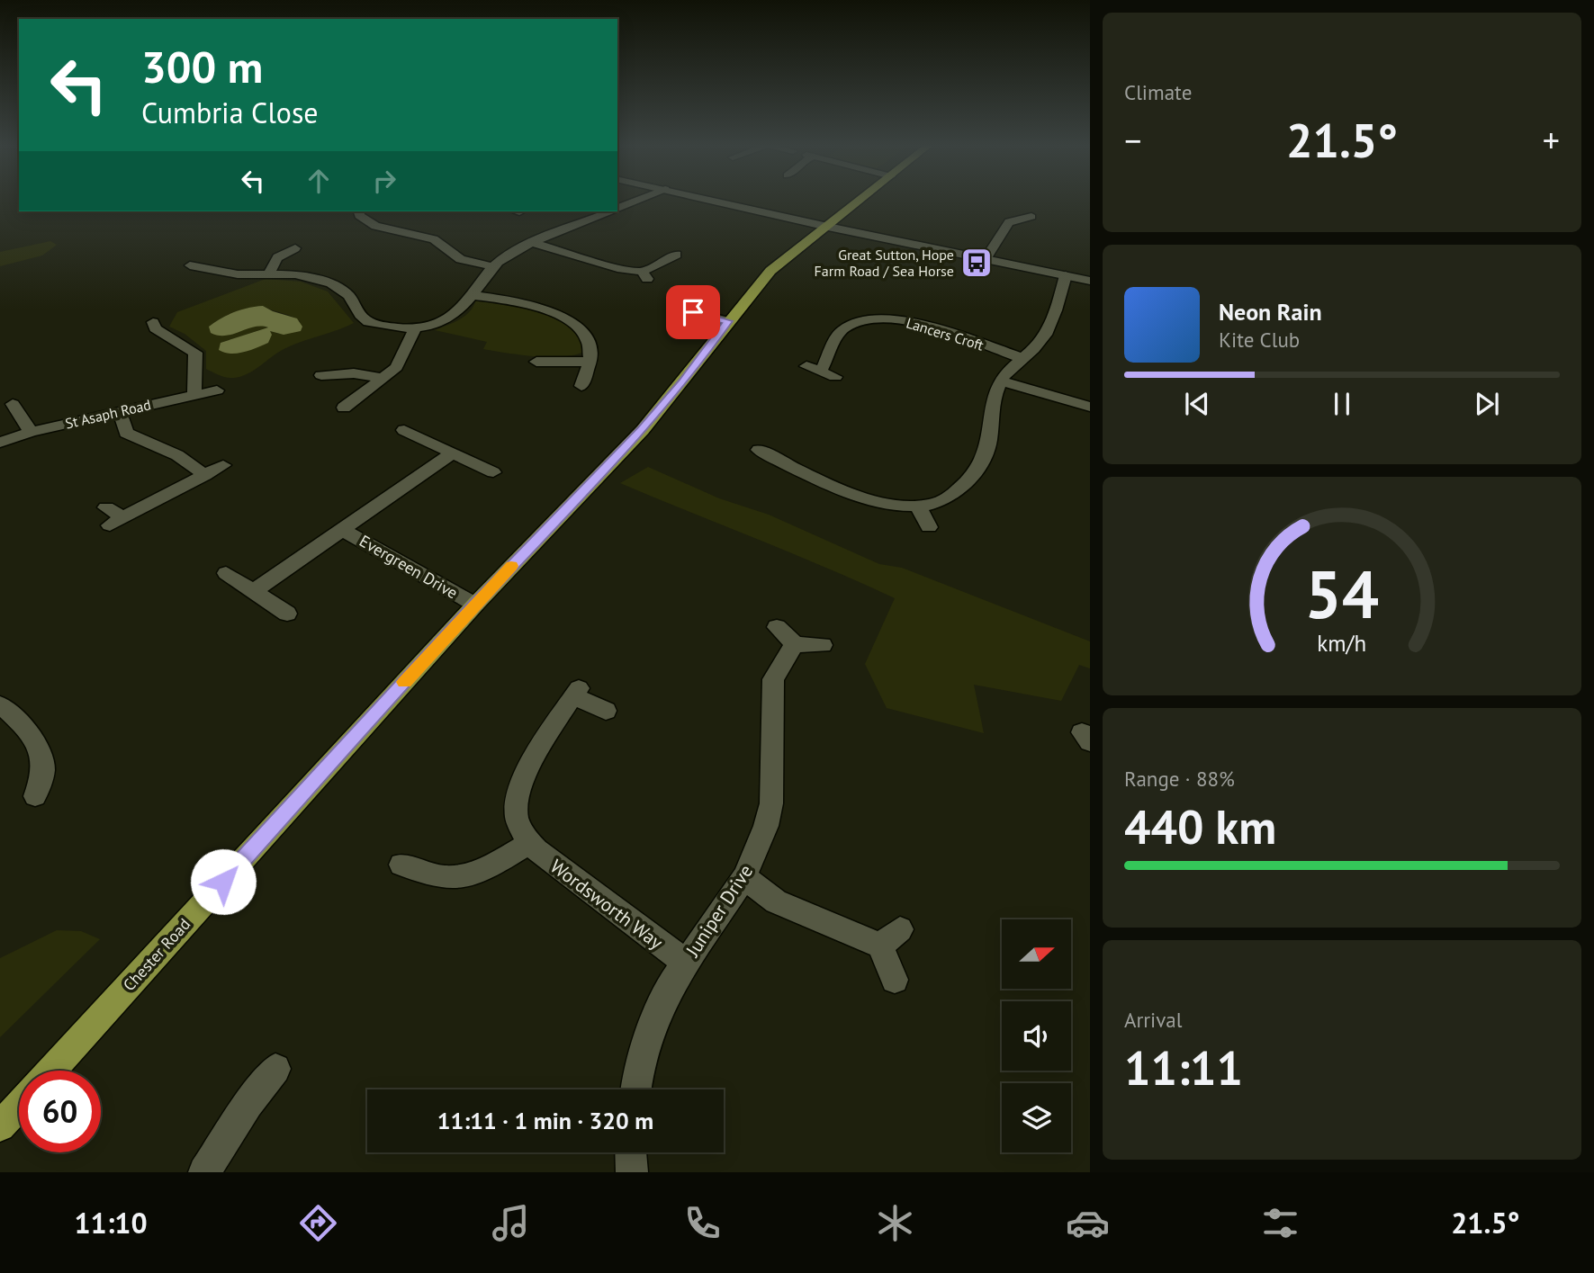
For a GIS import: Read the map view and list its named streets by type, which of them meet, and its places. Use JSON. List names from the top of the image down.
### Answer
{
  "streets": {
    "main road": ["Chester Road"],
    "street": [
      "Lancers Croft",
      "St Asaph Road",
      "Evergreen Drive",
      "Wordsworth Way",
      "Juniper Drive"
    ]
  },
  "crossings": [
    ["Evergreen Drive", "Chester Road"],
    ["Wordsworth Way", "Juniper Drive"]
  ],
  "places": {
    "bus stop": ["Great Sutton, Hope Farm Road / Sea Horse"]
  },
  "north": "right",
  "page": {
    "tile": [
      "Climate",
      ["Range · 88%", "440 km"],
      ["Arrival", "11:11"]
    ],
    "turn": ["300 m", "Cumbria Close"],
    "heat": ["−", "21.5°", "+"],
    "song": ["Neon Rain", "Kite Club"],
    "limit": "60",
    "trip": "11:11 · 1 min · 320 m",
    "tabs": ["11:10", "21.5°"],
    "gauge": ["54", "km/h"]
  }
}
